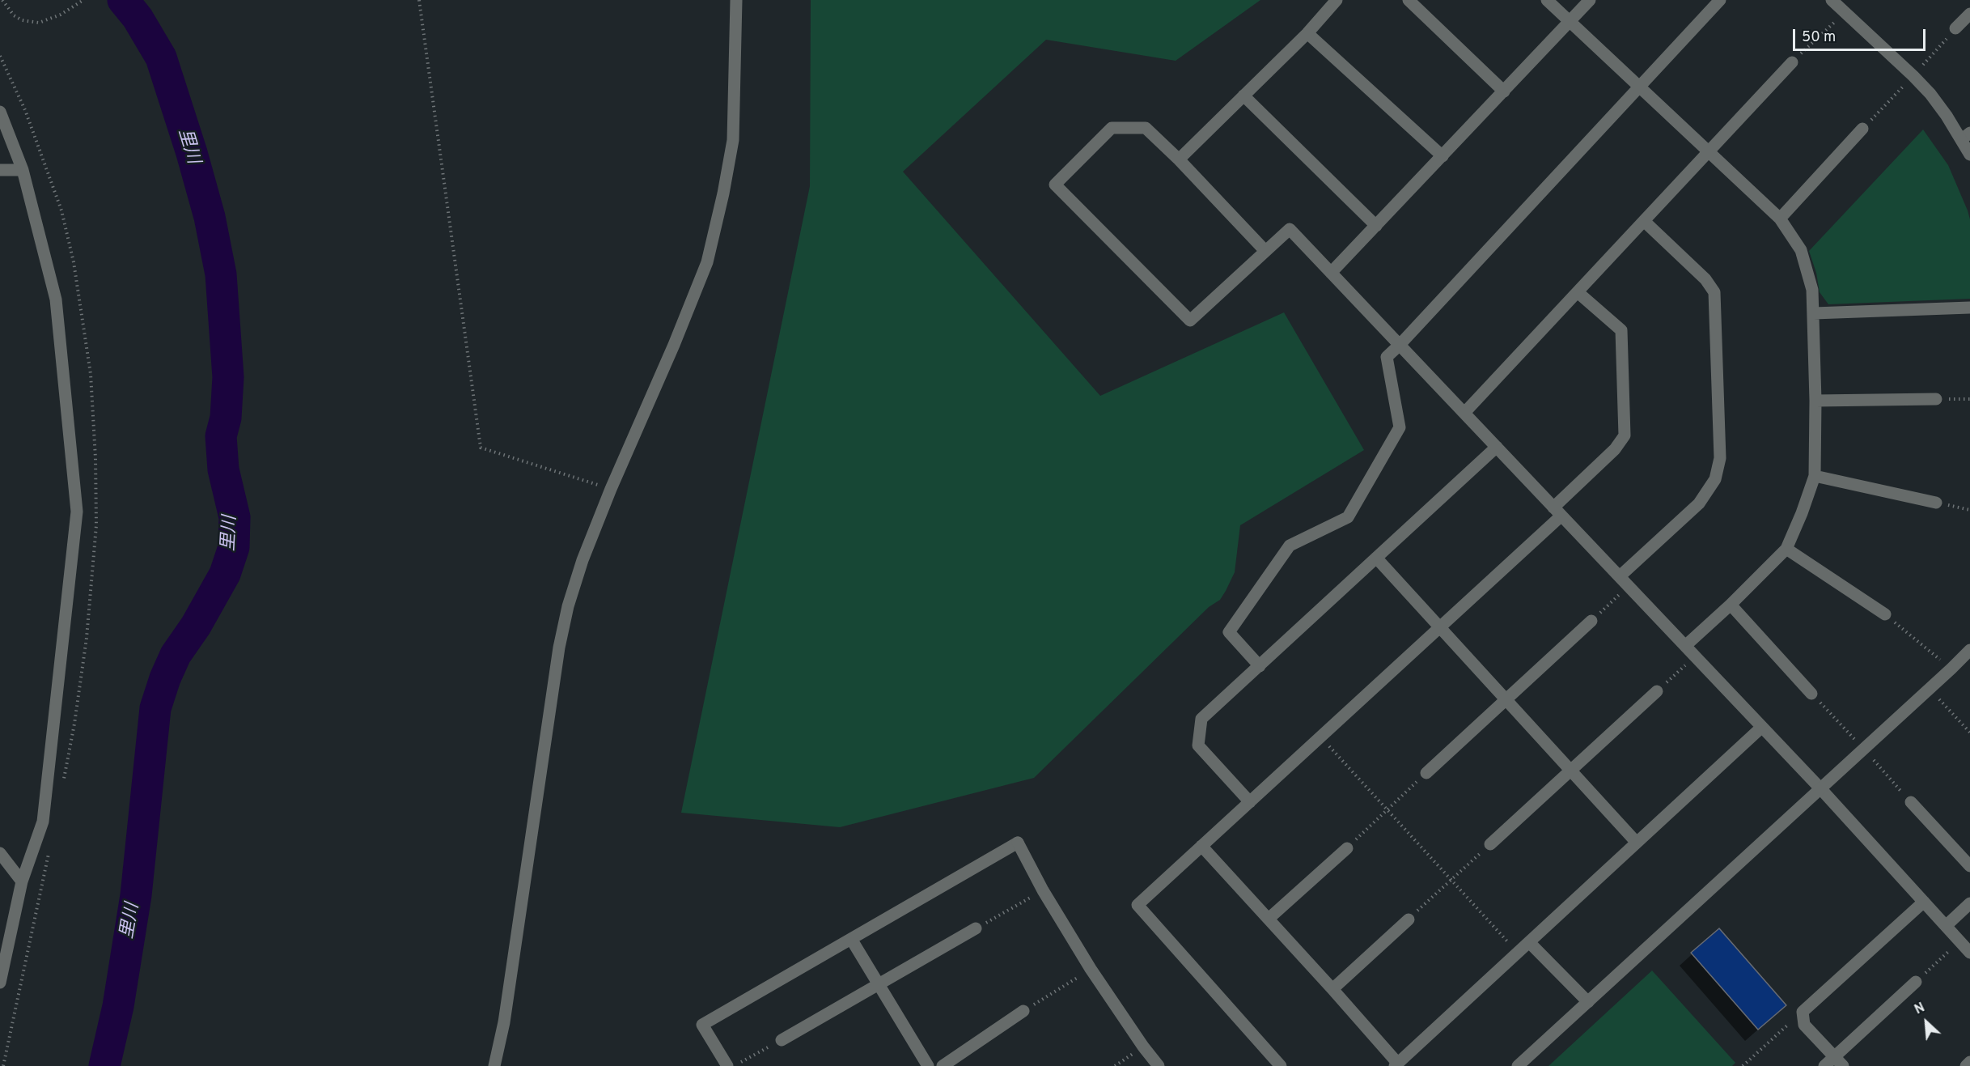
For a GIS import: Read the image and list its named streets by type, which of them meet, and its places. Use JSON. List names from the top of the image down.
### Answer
{
  "water": ["里川"],
  "scale_bar": "50 m",
  "north": "top left"
}
